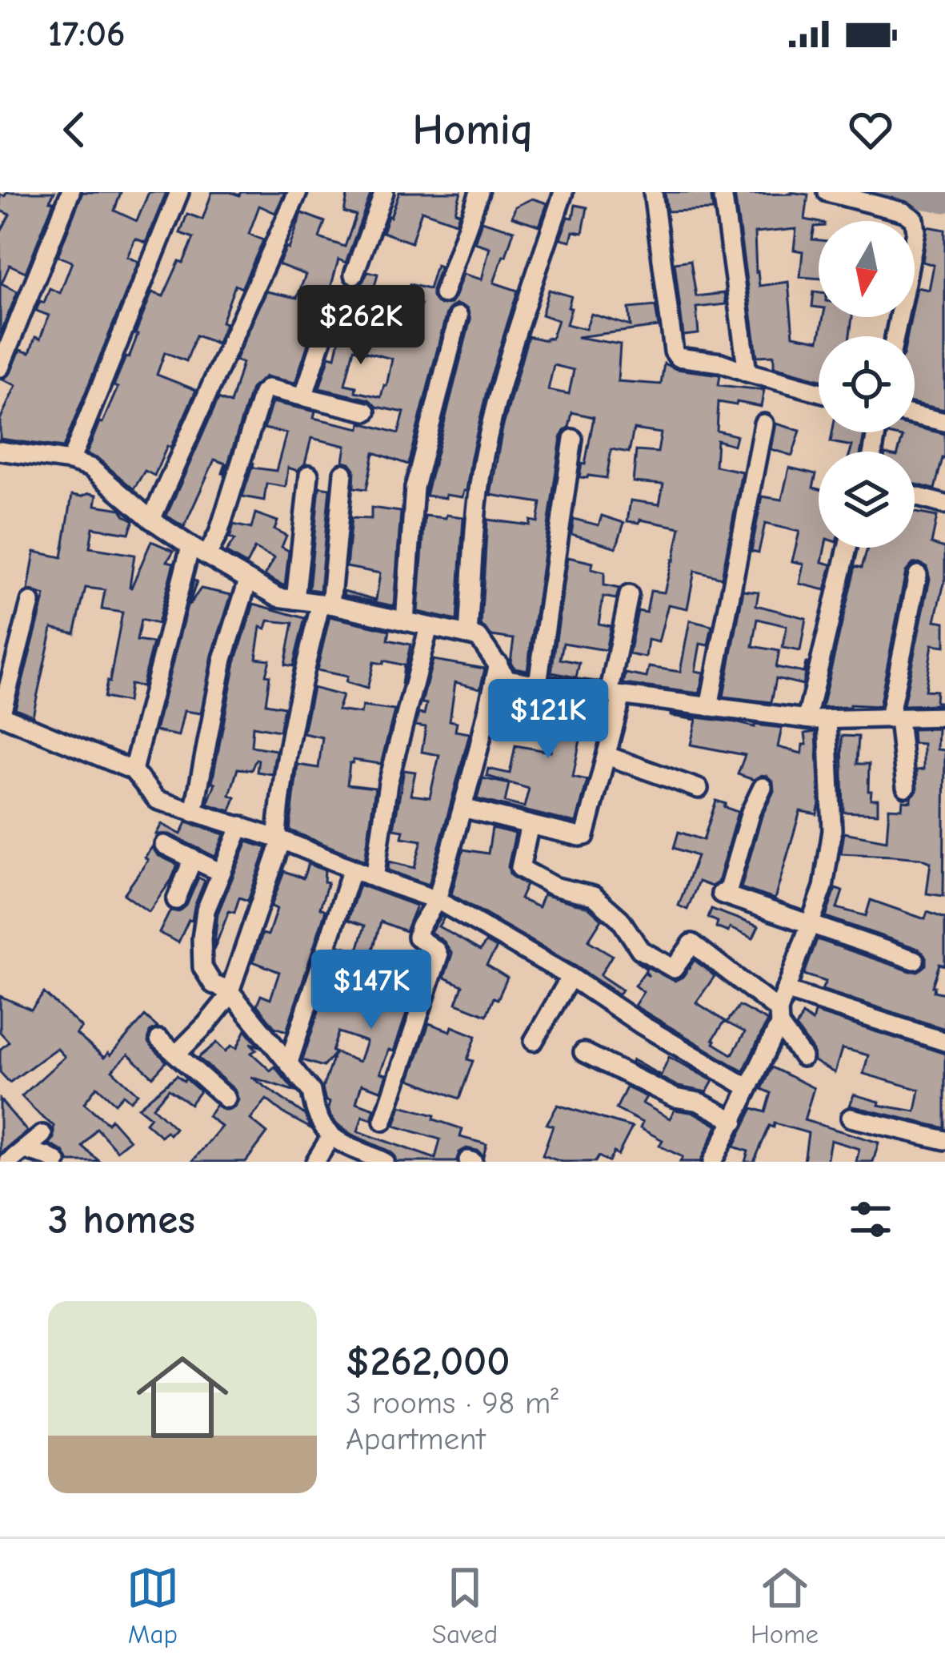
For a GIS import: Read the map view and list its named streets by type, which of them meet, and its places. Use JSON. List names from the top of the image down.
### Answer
{
  "north": "bottom",
  "page": {
    "status": "17:06",
    "header": "Homiq",
    "price": ["$262K", "$121K", "$147K"],
    "heading": "3 homes",
    "list": [
      {
        "name": "$262,000",
        "note": "3 rooms · 98 m² · Apartment"
      }
    ],
    "tabs": ["Map", "Saved", "Home"]
  }
}
